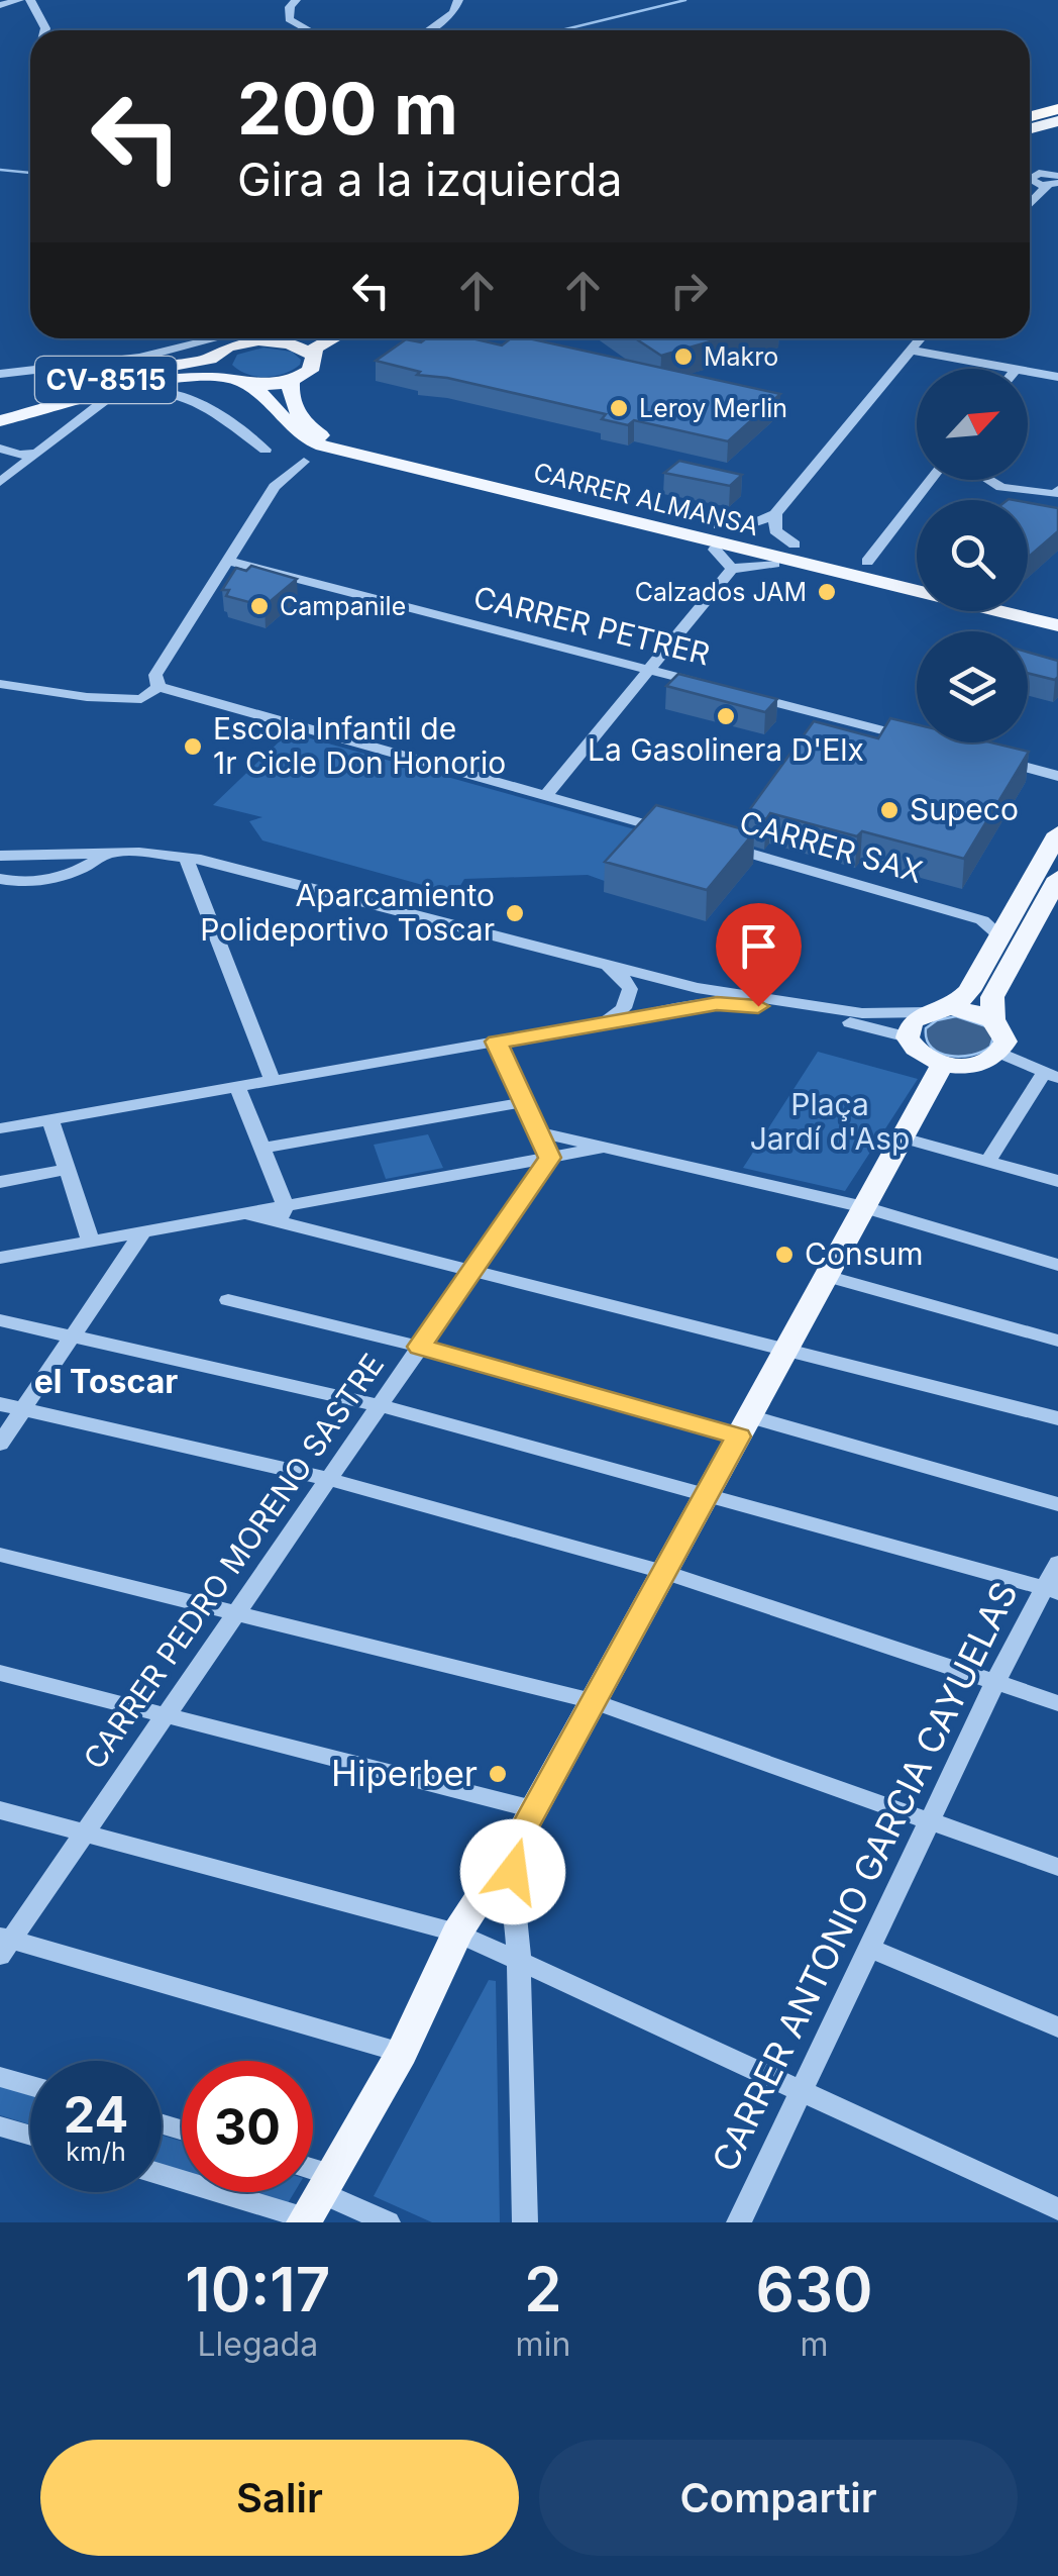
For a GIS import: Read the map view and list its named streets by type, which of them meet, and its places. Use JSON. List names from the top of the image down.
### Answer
{
  "streets": {
    "main road": ["CV-8515", "CARRER ALMANSA"],
    "street": [
      "CARRER PETRER",
      "CARRER SAX",
      "CARRER PEDRO MORENO SASTRE",
      "CARRER ANTONIO GARCIA CAYUELAS"
    ]
  },
  "crossings": [
    ["CV-8515", "CARRER ALMANSA"]
  ],
  "districts": ["el Toscar"],
  "parks": ["Plaça Jardí d'Asp"],
  "places": [
    "Makro",
    "Leroy Merlin",
    "Calzados JAM",
    "Campanile",
    "La Gasolinera D'Elx",
    "Escola Infantil de 1r Cicle Don Honorio",
    "Supeco",
    "Aparcamiento Polideportivo Toscar",
    "Consum",
    "Hiperber"
  ],
  "north": "top right",
  "page": {
    "turn": ["200 m", "Gira a la izquierda"],
    "speed": "24 km/h",
    "limit": "30",
    "eta": [
      "10:17",
      "Llegada",
      "2",
      "min",
      "630",
      "m"
    ],
    "buttons": ["Salir", "Compartir"]
  }
}
